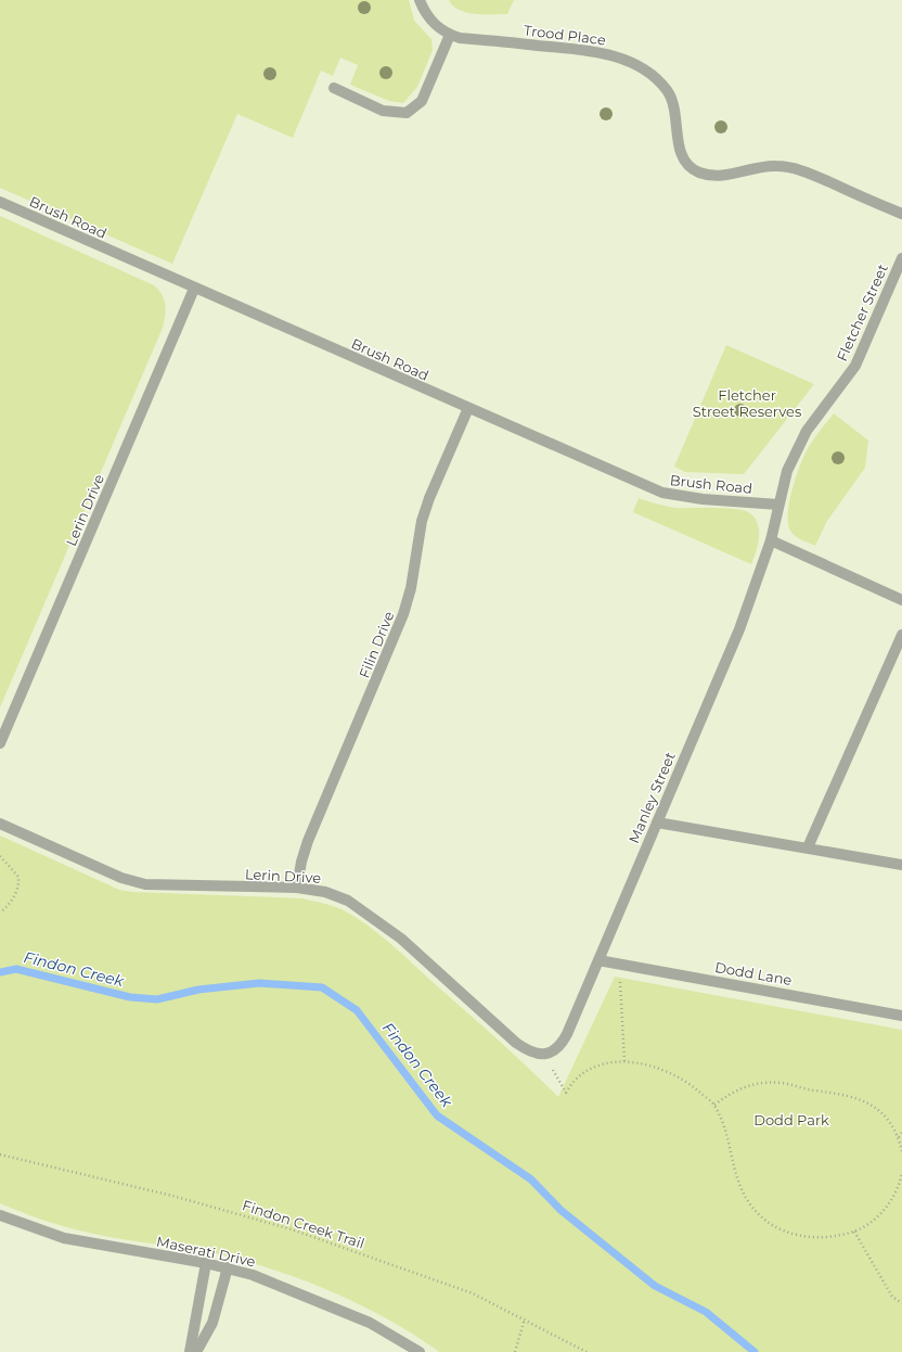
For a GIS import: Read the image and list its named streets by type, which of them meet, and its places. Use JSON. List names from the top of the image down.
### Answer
{
  "streets": {
    "street": [
      "Trood Place",
      "Brush Road",
      "Fletcher Street",
      "Lerin Drive",
      "Filin Drive",
      "Manley Street",
      "Dodd Lane",
      "Maserati Drive"
    ],
    "path": ["Findon Creek Trail"]
  },
  "crossings": [
    ["Brush Road", "Fletcher Street"],
    ["Brush Road", "Lerin Drive"],
    ["Brush Road", "Filin Drive"],
    ["Fletcher Street", "Manley Street"],
    ["Lerin Drive", "Filin Drive"],
    ["Lerin Drive", "Manley Street"],
    ["Manley Street", "Dodd Lane"]
  ],
  "water": ["Findon Creek"],
  "parks": ["Fletcher Street Reserves", "Dodd Park"]
}
